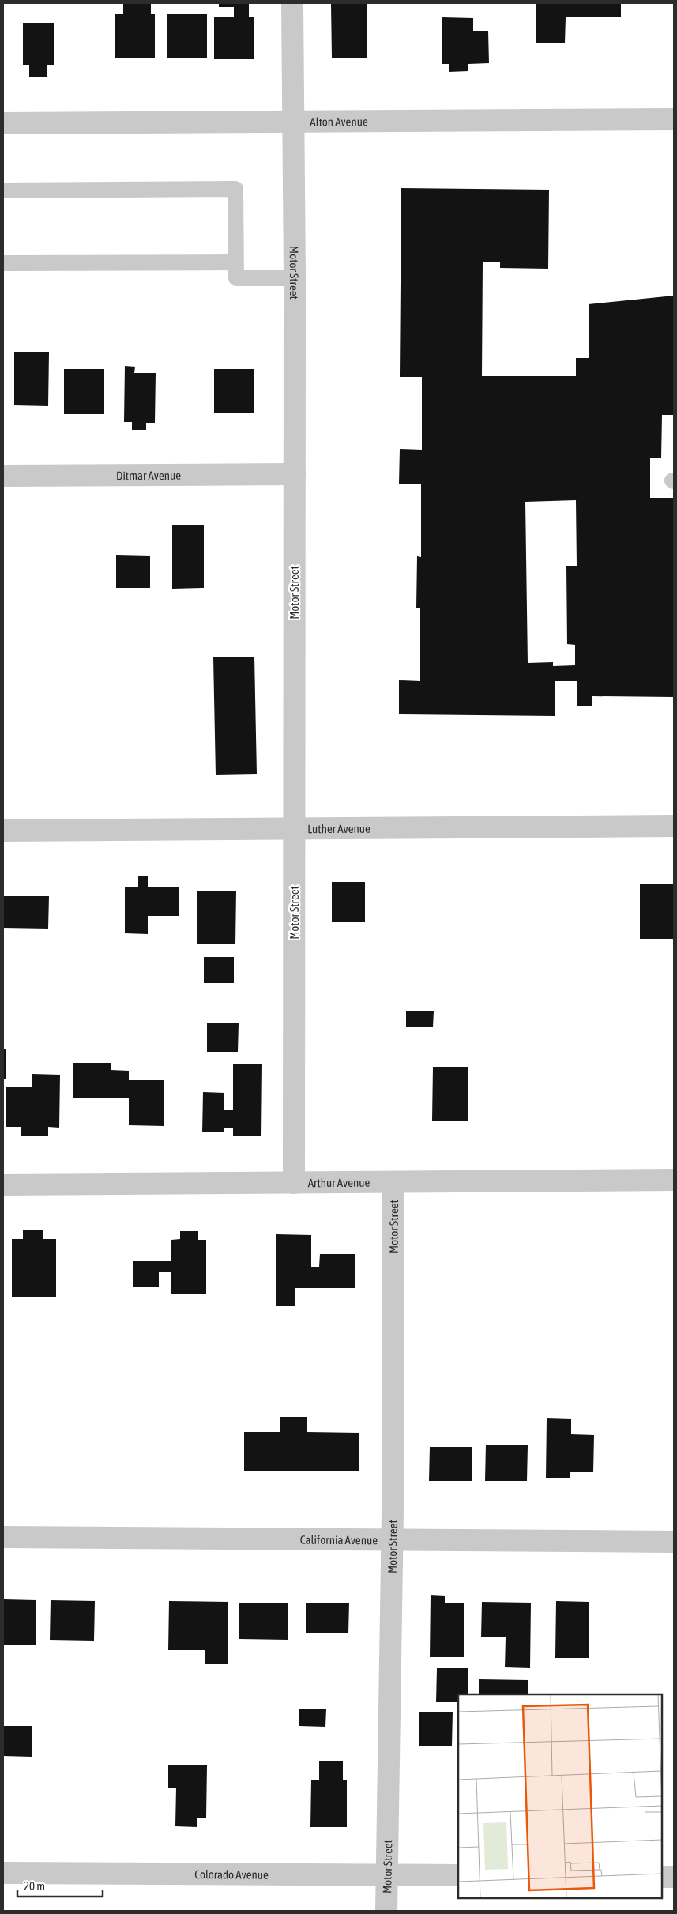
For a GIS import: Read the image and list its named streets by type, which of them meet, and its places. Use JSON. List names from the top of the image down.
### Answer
{
  "streets": {
    "street": [
      "Alton Avenue",
      "Motor Street",
      "Ditmar Avenue",
      "Luther Avenue",
      "Arthur Avenue",
      "California Avenue",
      "Colorado Avenue"
    ]
  },
  "crossings": [
    ["Alton Avenue", "Motor Street"],
    ["Motor Street", "Ditmar Avenue"],
    ["Motor Street", "Luther Avenue"],
    ["Motor Street", "Arthur Avenue"],
    ["Motor Street", "California Avenue"],
    ["Motor Street", "Colorado Avenue"]
  ],
  "scale_bar": "20 m"
}
